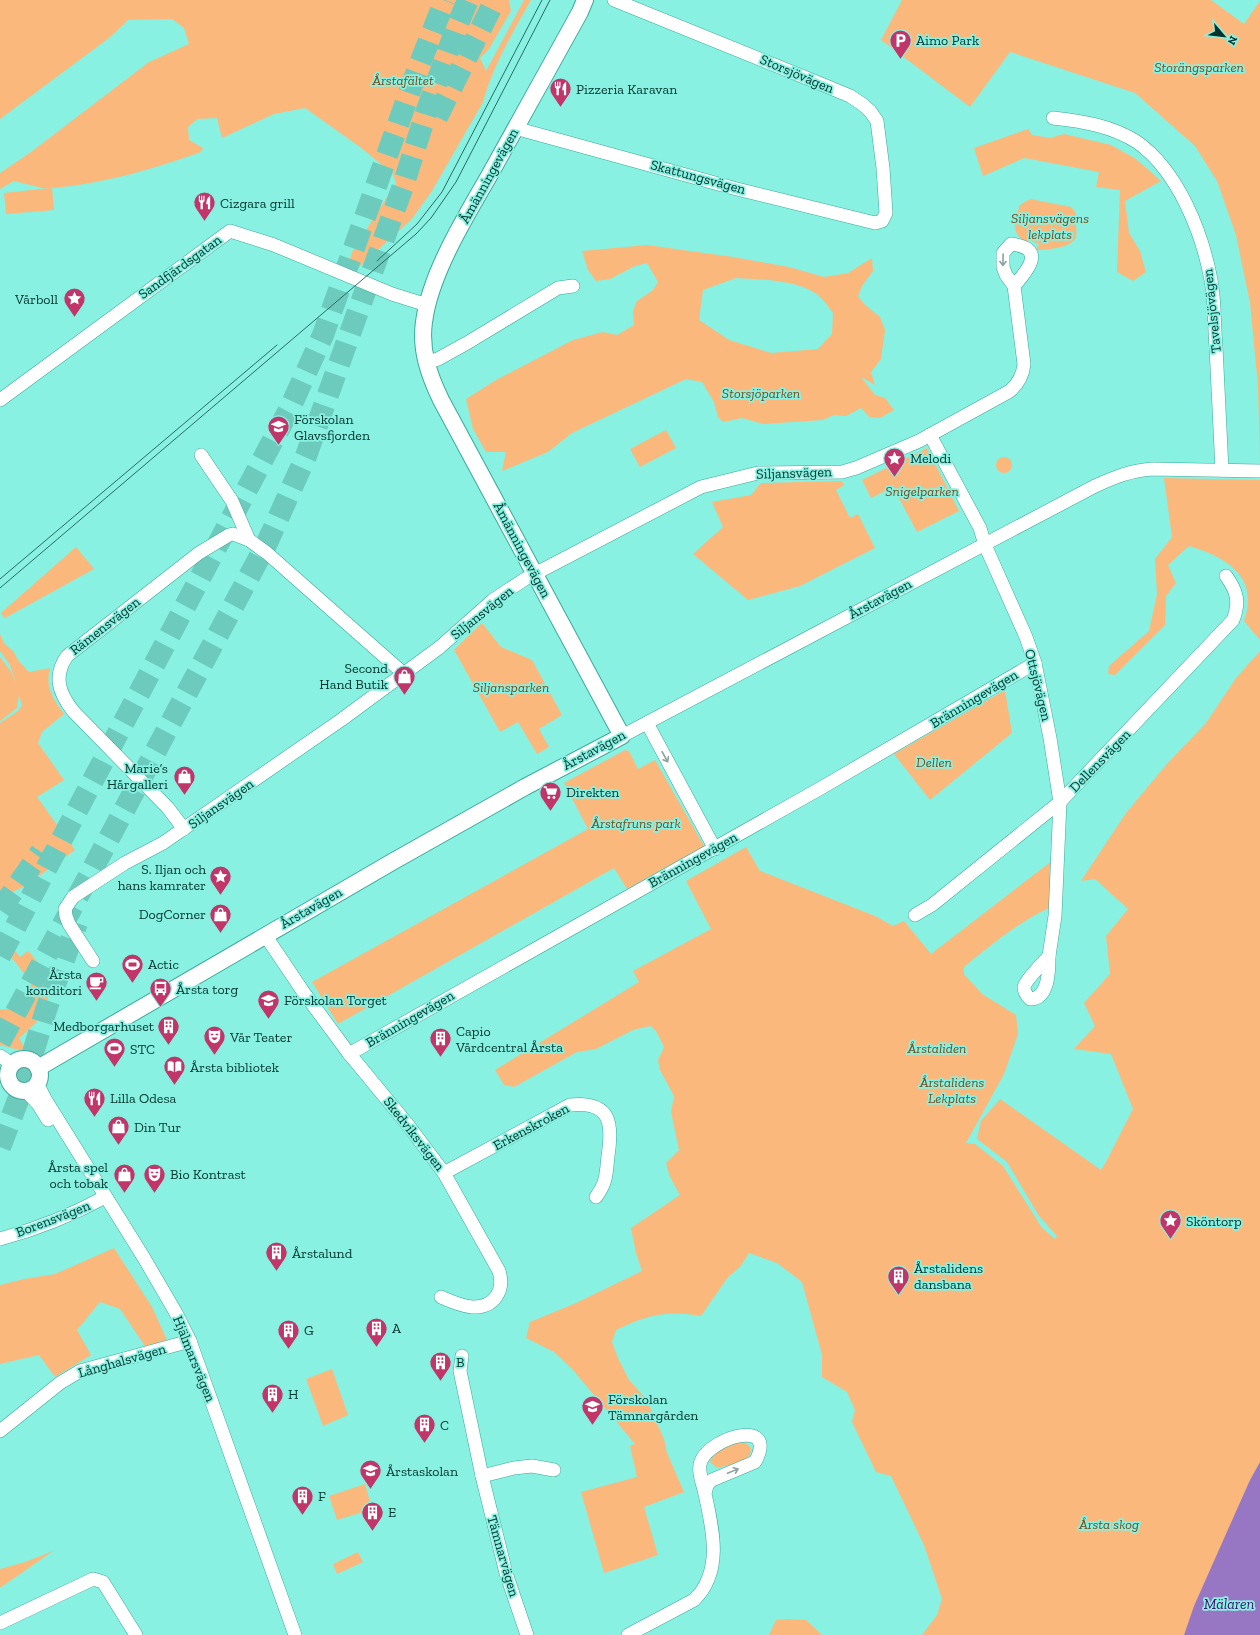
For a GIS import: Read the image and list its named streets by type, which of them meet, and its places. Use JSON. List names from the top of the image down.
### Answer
{
  "streets": {
    "street": [
      "Storsjövägen",
      "Åmänningevägen",
      "Skattungsvägen",
      "Sandfjärdsgatan",
      "Tavelsjövägen",
      "Siljansvägen",
      "Årstavägen",
      "Rämensvägen",
      "Ottsjövägen",
      "Bränningevägen",
      "Dellensvägen",
      "Erkenskroken",
      "Skedviksvägen",
      "Borensvägen",
      "Hjälmarsvägen",
      "Långhalsvägen",
      "Tämnarvägen"
    ]
  },
  "crossings": [
    ["Storsjövägen", "Skattungsvägen"],
    ["Åmänningevägen", "Skattungsvägen"],
    ["Åmänningevägen", "Sandfjärdsgatan"],
    ["Åmänningevägen", "Siljansvägen"],
    ["Åmänningevägen", "Årstavägen"],
    ["Tavelsjövägen", "Årstavägen"],
    ["Siljansvägen", "Rämensvägen"],
    ["Siljansvägen", "Ottsjövägen"],
    ["Årstavägen", "Ottsjövägen"],
    ["Årstavägen", "Skedviksvägen"],
    ["Årstavägen", "Hjälmarsvägen"],
    ["Ottsjövägen", "Bränningevägen"],
    ["Ottsjövägen", "Dellensvägen"],
    ["Bränningevägen", "Skedviksvägen"],
    ["Erkenskroken", "Skedviksvägen"],
    ["Borensvägen", "Hjälmarsvägen"],
    ["Hjälmarsvägen", "Långhalsvägen"]
  ],
  "water": ["Mälaren"],
  "parks": [
    "Storängsparken",
    "Årstafältet",
    "Siljansvägens lekplats",
    "Storsjöparken",
    "Snigelparken",
    "Siljansparken",
    "Dellen",
    "Årstafruns park",
    "Årstaliden",
    "Årstalidens Lekplats",
    "Årsta skog"
  ],
  "places": {
    "parking": ["Aimo Park"],
    "restaurant": ["Pizzeria Karavan", "Cizgara grill", "Lilla Odesa"],
    "place": [
      "Vårboll",
      "Melodi",
      "S. Iljan och hans kamrater",
      "Sköntorp"
    ],
    "school or university": [
      "Förskolan Glavsfjorden",
      "Förskolan Torget",
      "Förskolan Tämnargården",
      "Årstaskolan"
    ],
    "shop": [
      "Second Hand Butik",
      "Marie’s Hårgalleri",
      "DogCorner",
      "Din Tur",
      "Årsta spel och tobak"
    ],
    "supermarket": ["Direkten"],
    "sports": ["Actic", "STC"],
    "cafe": ["Årsta konditori"],
    "bus stop": ["Årsta torg"],
    "building": [
      "Medborgarhuset",
      "Capio Vårdcentral Årsta",
      "Årstalund",
      "Årstalidens dansbana",
      "A",
      "G",
      "B",
      "H",
      "C",
      "F",
      "E"
    ],
    "theatre": ["Vår Teater", "Bio Kontrast"],
    "library": ["Årsta bibliotek"]
  },
  "north": "bottom right"
}
